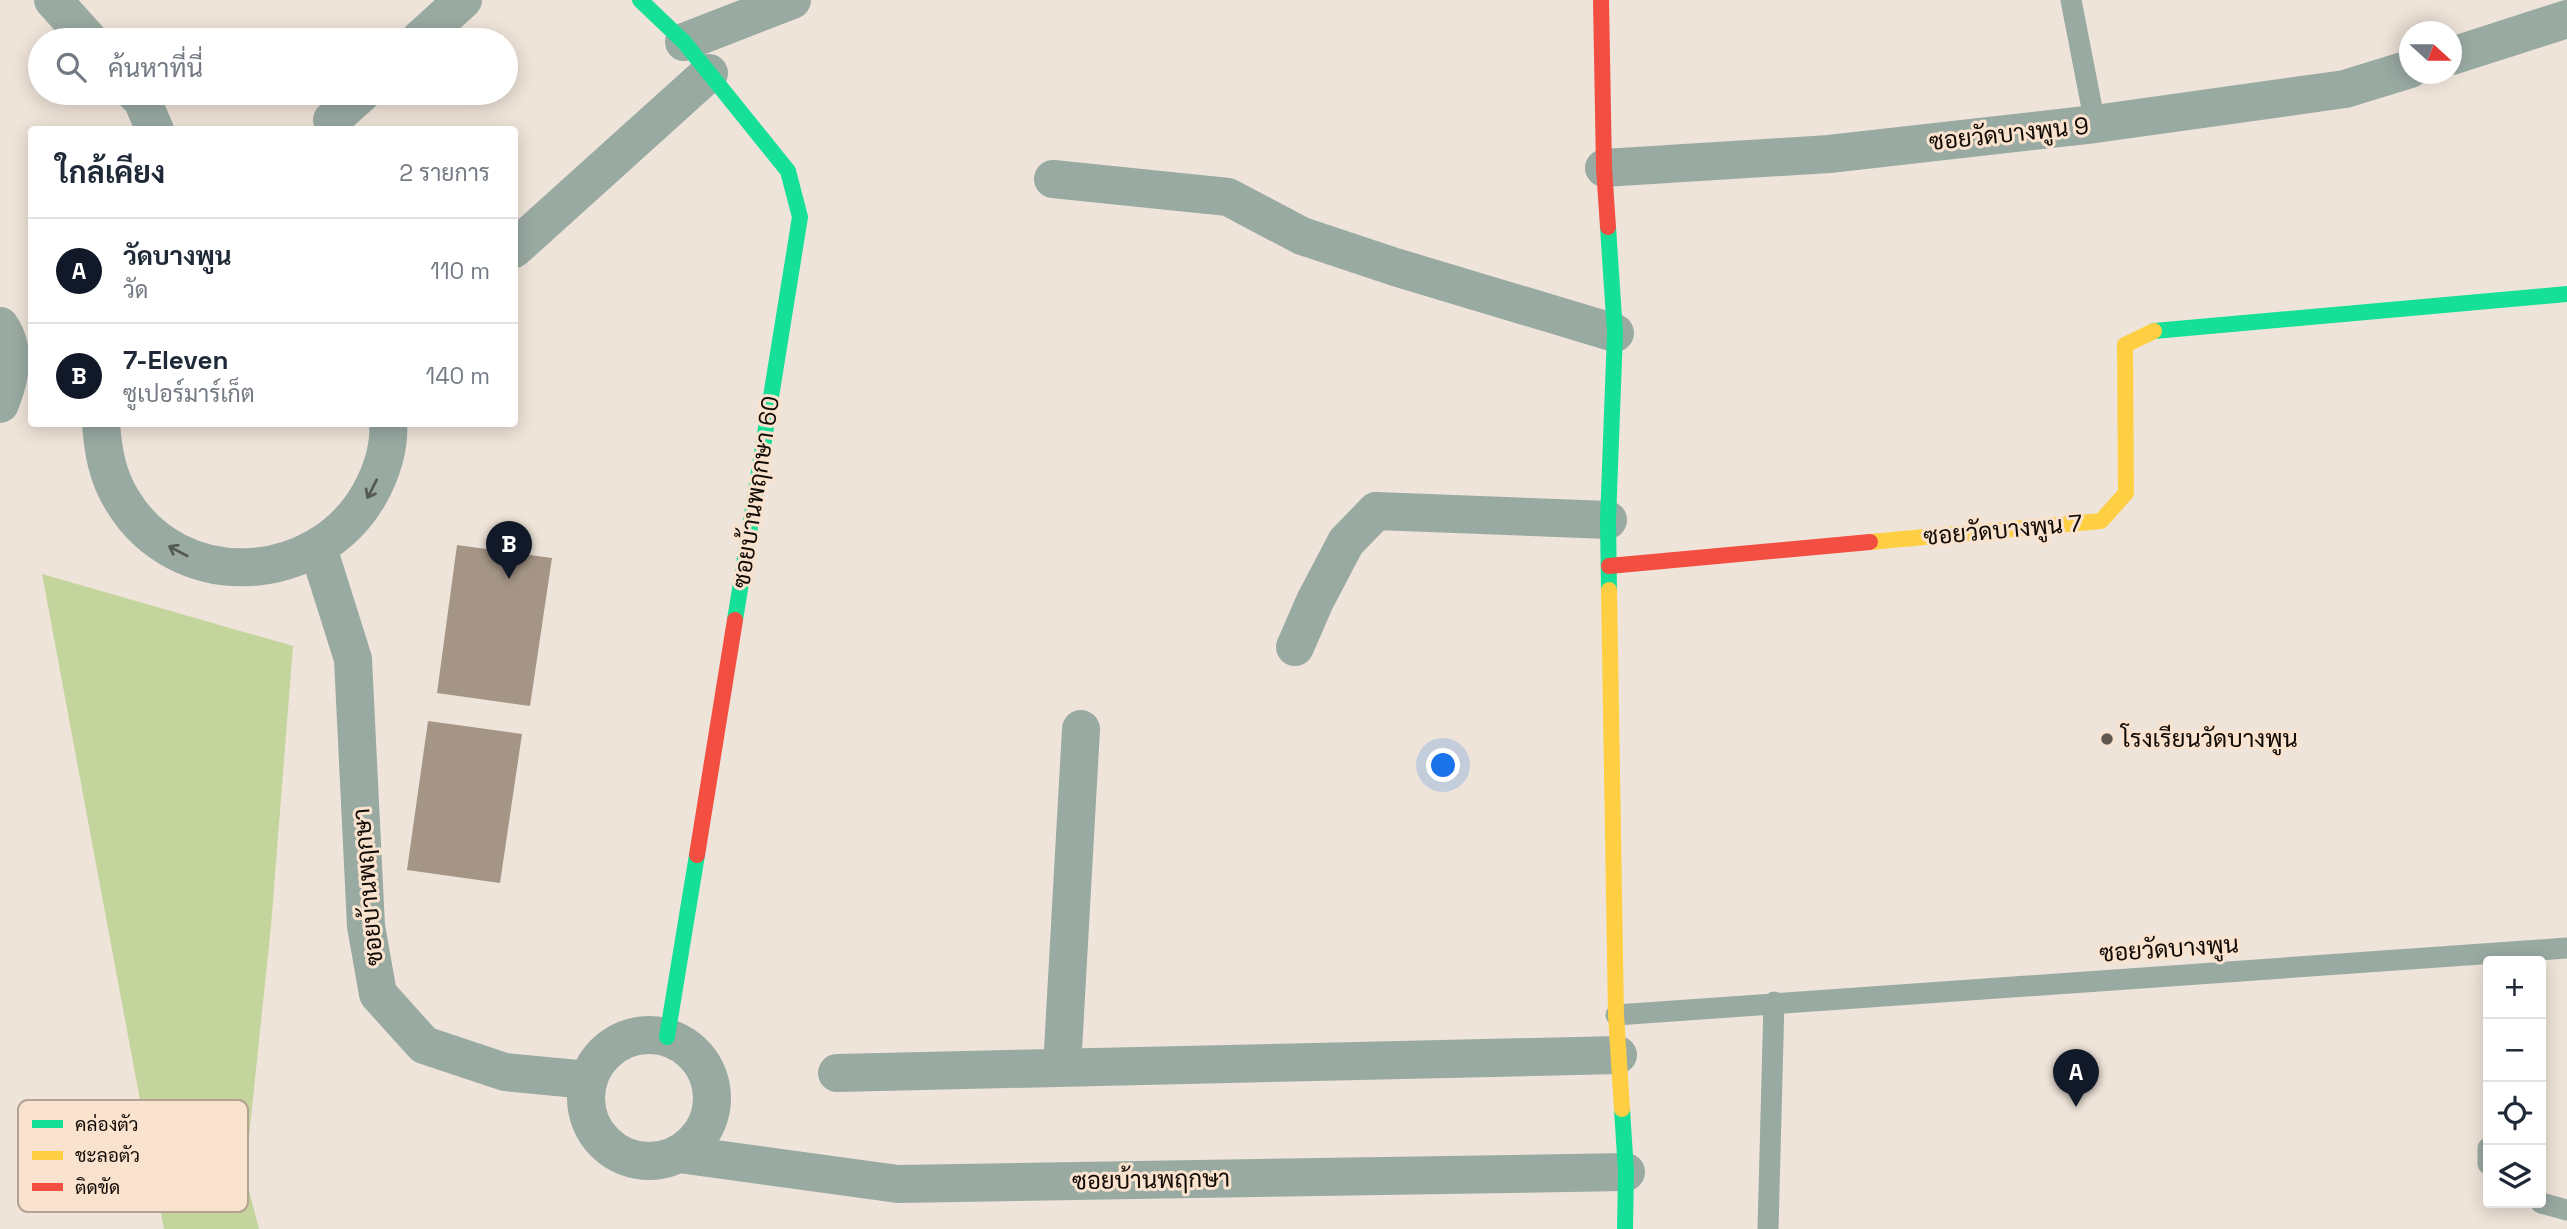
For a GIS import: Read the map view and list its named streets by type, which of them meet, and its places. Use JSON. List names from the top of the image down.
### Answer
{
  "streets": {
    "street": [
      "ซอยวัดบางพูน 9",
      "ซอยบ้านพฤกษา 60",
      "ซอยวัดบางพูน 7",
      "ซอยบ้านพฤกษา"
    ],
    "lane": ["ซอยวัดบางพูน"]
  },
  "crossings": [
    ["ซอยบ้านพฤกษา 60", "ซอยบ้านพฤกษา"]
  ],
  "places": ["โรงเรียนวัดบางพูน"],
  "legend": ["คล่องตัว", "ชะลอตัว", "ติดขัด"],
  "north": "right",
  "page": {
    "search": "ค้นหาที่นี่",
    "heading": ["ใกล้เคียง", "2 รายการ"],
    "list": [
      {
        "mark": "A",
        "name": "วัดบางพูน",
        "note": "วัด",
        "value": "110 m"
      },
      {
        "mark": "B",
        "name": "7-Eleven",
        "note": "ซูเปอร์มาร์เก็ต",
        "value": "140 m"
      }
    ],
    "pins": ["B", "A"],
    "map_buttons": ["+", "−"]
  }
}
